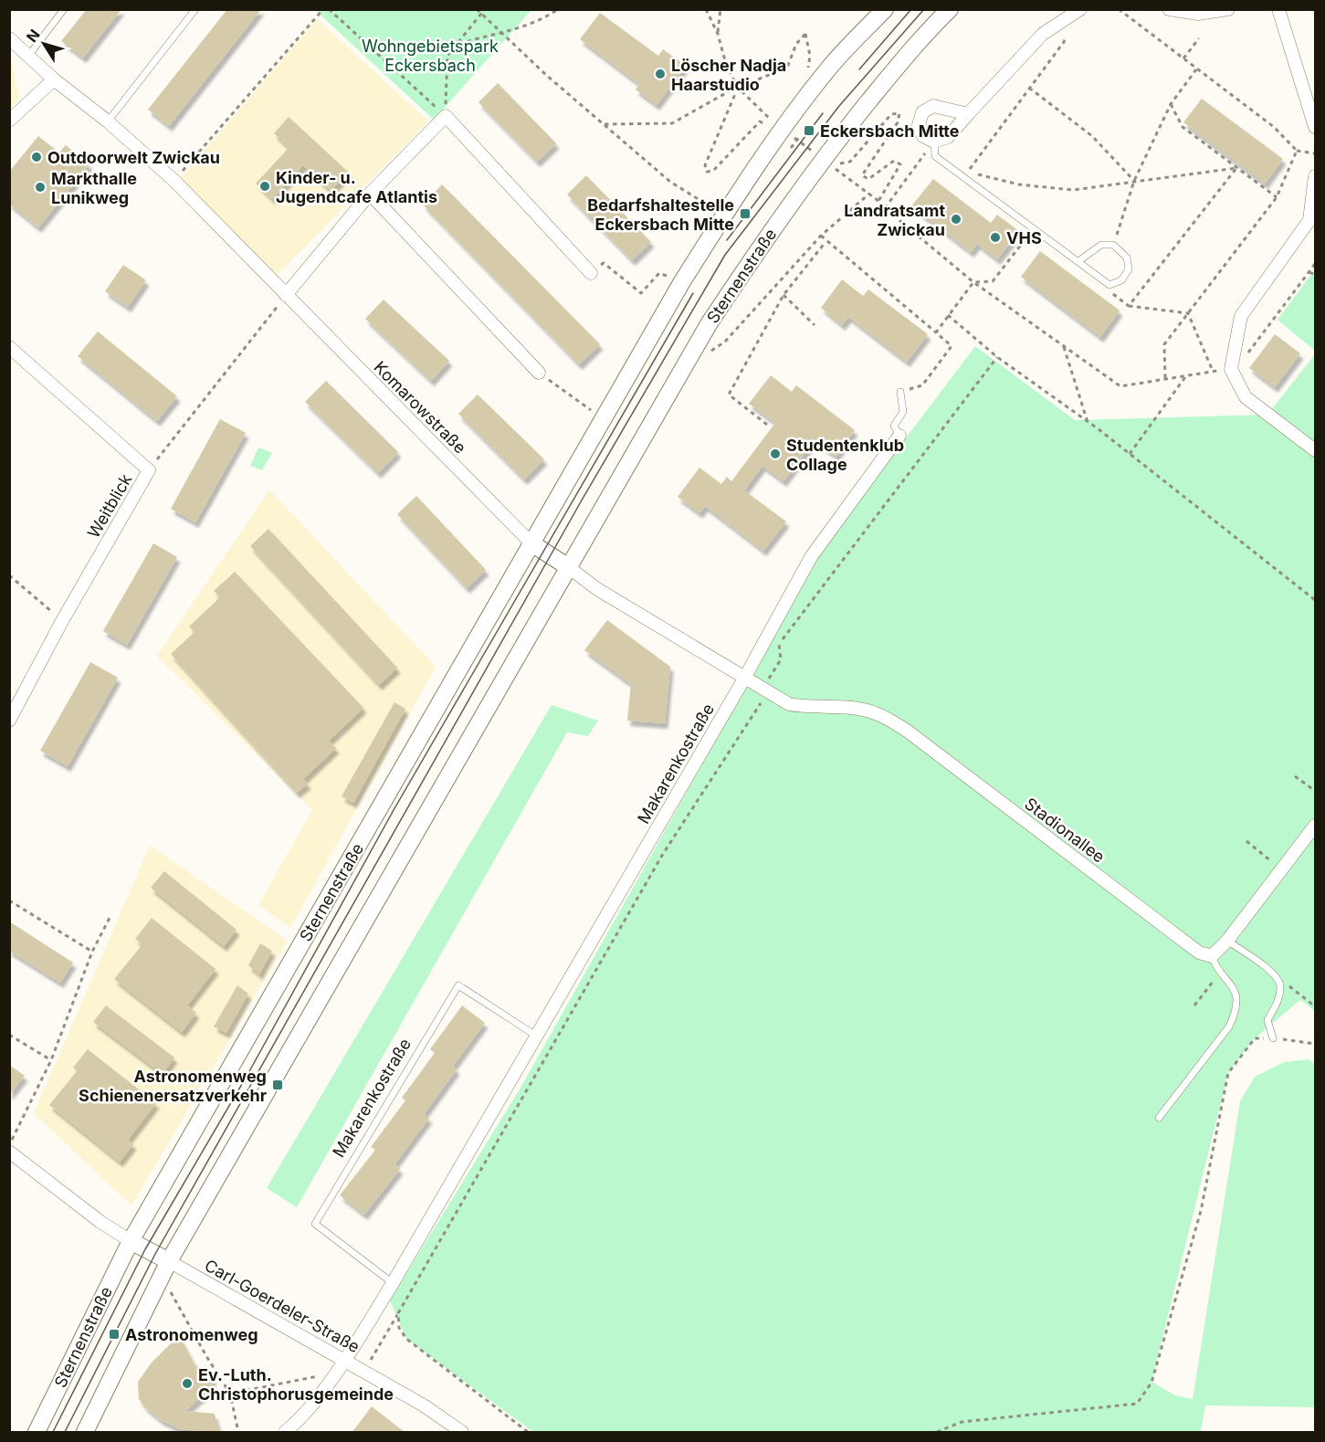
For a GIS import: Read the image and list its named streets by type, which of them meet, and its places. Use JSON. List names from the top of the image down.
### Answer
{
  "streets": {
    "street": [
      "Sternenstraße",
      "Komarowstraße",
      "Weitblick",
      "Makarenkostraße",
      "Stadionallee",
      "Carl-Goerdeler-Straße"
    ]
  },
  "crossings": [
    ["Sternenstraße", "Komarowstraße"],
    ["Sternenstraße", "Carl-Goerdeler-Straße"],
    ["Makarenkostraße", "Stadionallee"],
    ["Makarenkostraße", "Carl-Goerdeler-Straße"]
  ],
  "parks": ["Wohngebietspark Eckersbach"],
  "places": {
    "other": [
      "Löscher Nadja Haarstudio",
      "Outdoorwelt Zwickau",
      "Kinder- u. Jugendcafe Atlantis",
      "Markthalle Lunikweg",
      "Landratsamt Zwickau",
      "VHS",
      "Studentenklub Collage",
      "Ev.-Luth. Christophorusgemeinde"
    ],
    "transit": [
      "Eckersbach Mitte",
      "Bedarfshaltestelle Eckersbach Mitte",
      "Astronomenweg Schienenersatzverkehr",
      "Astronomenweg"
    ]
  },
  "north": "top left"
}
